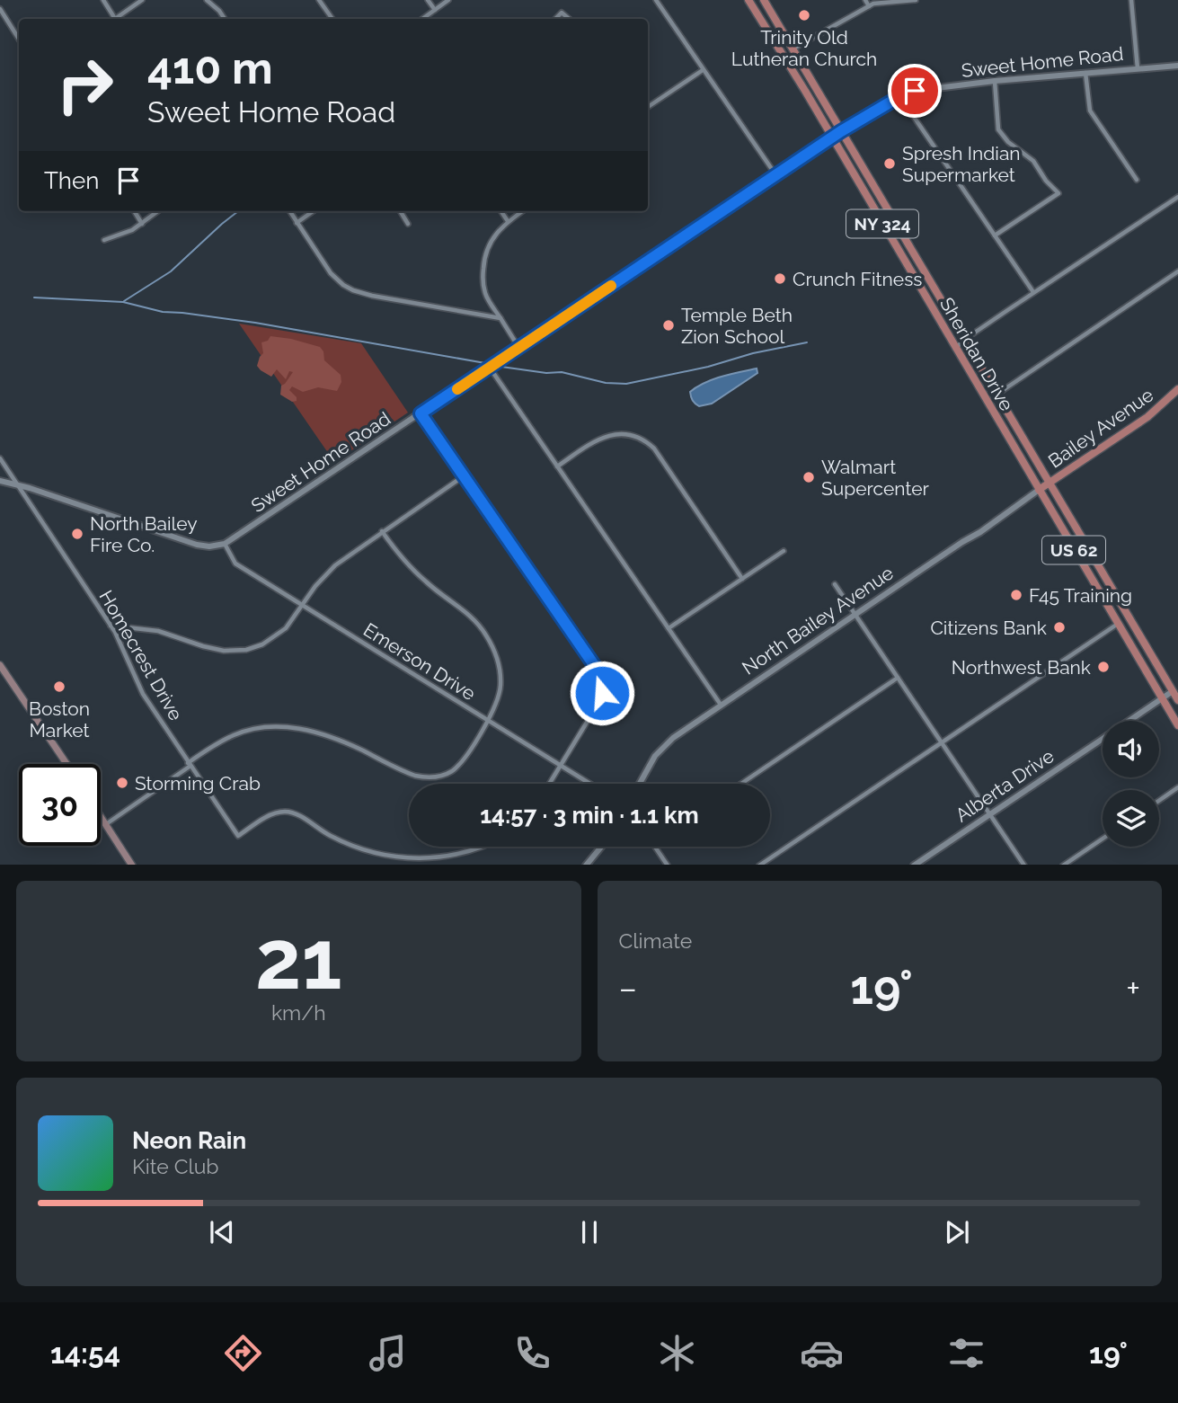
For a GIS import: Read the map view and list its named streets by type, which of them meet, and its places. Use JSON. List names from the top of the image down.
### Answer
{
  "streets": {
    "main road": [
      "NY 324",
      "Sheridan Drive",
      "Bailey Avenue",
      "US 62"
    ],
    "street": [
      "Sweet Home Road",
      "North Bailey Avenue",
      "Homecrest Drive",
      "Emerson Drive",
      "Alberta Drive"
    ]
  },
  "crossings": [
    ["Sweet Home Road", "Sheridan Drive"],
    ["Sweet Home Road", "Emerson Drive"],
    ["Sheridan Drive", "Bailey Avenue"],
    ["Sheridan Drive", "North Bailey Avenue"],
    ["Sheridan Drive", "Alberta Drive"],
    ["Bailey Avenue", "North Bailey Avenue"]
  ],
  "places": [
    "Trinity Old Lutheran Church",
    "Spresh Indian Supermarket",
    "Crunch Fitness",
    "Temple Beth Zion School",
    "Walmart Supercenter",
    "North Bailey Fire Co.",
    "F45 Training",
    "Citizens Bank",
    "Northwest Bank",
    "Boston Market",
    "Storming Crab"
  ],
  "page": {
    "turn": ["410 m", "Sweet Home Road"],
    "then": "Then",
    "limit": "30",
    "trip": "14:57 · 3 min · 1.1 km",
    "tile": [
      ["21", "km/h"],
      "Climate"
    ],
    "heat": ["−", "19°", "+"],
    "song": ["Neon Rain", "Kite Club"],
    "tabs": ["14:54", "19°"]
  }
}
